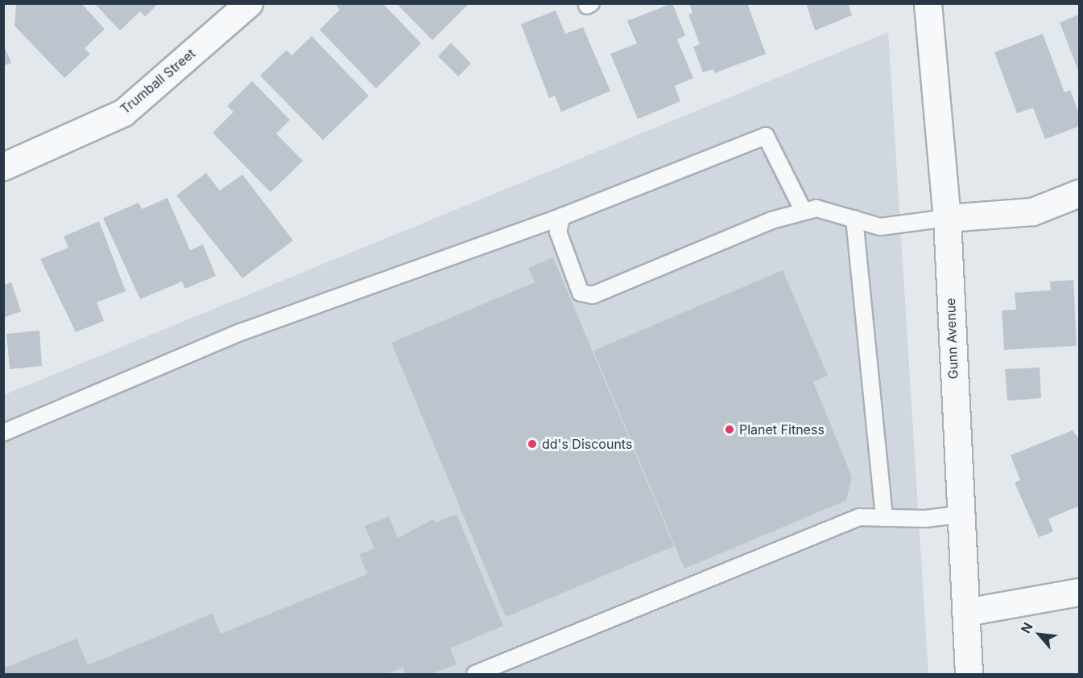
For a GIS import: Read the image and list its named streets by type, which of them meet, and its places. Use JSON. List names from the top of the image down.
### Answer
{
  "streets": {
    "street": ["Trumball Street", "Gunn Avenue"]
  },
  "places": ["Planet Fitness", "dd's Discounts"],
  "north": "top left"
}
